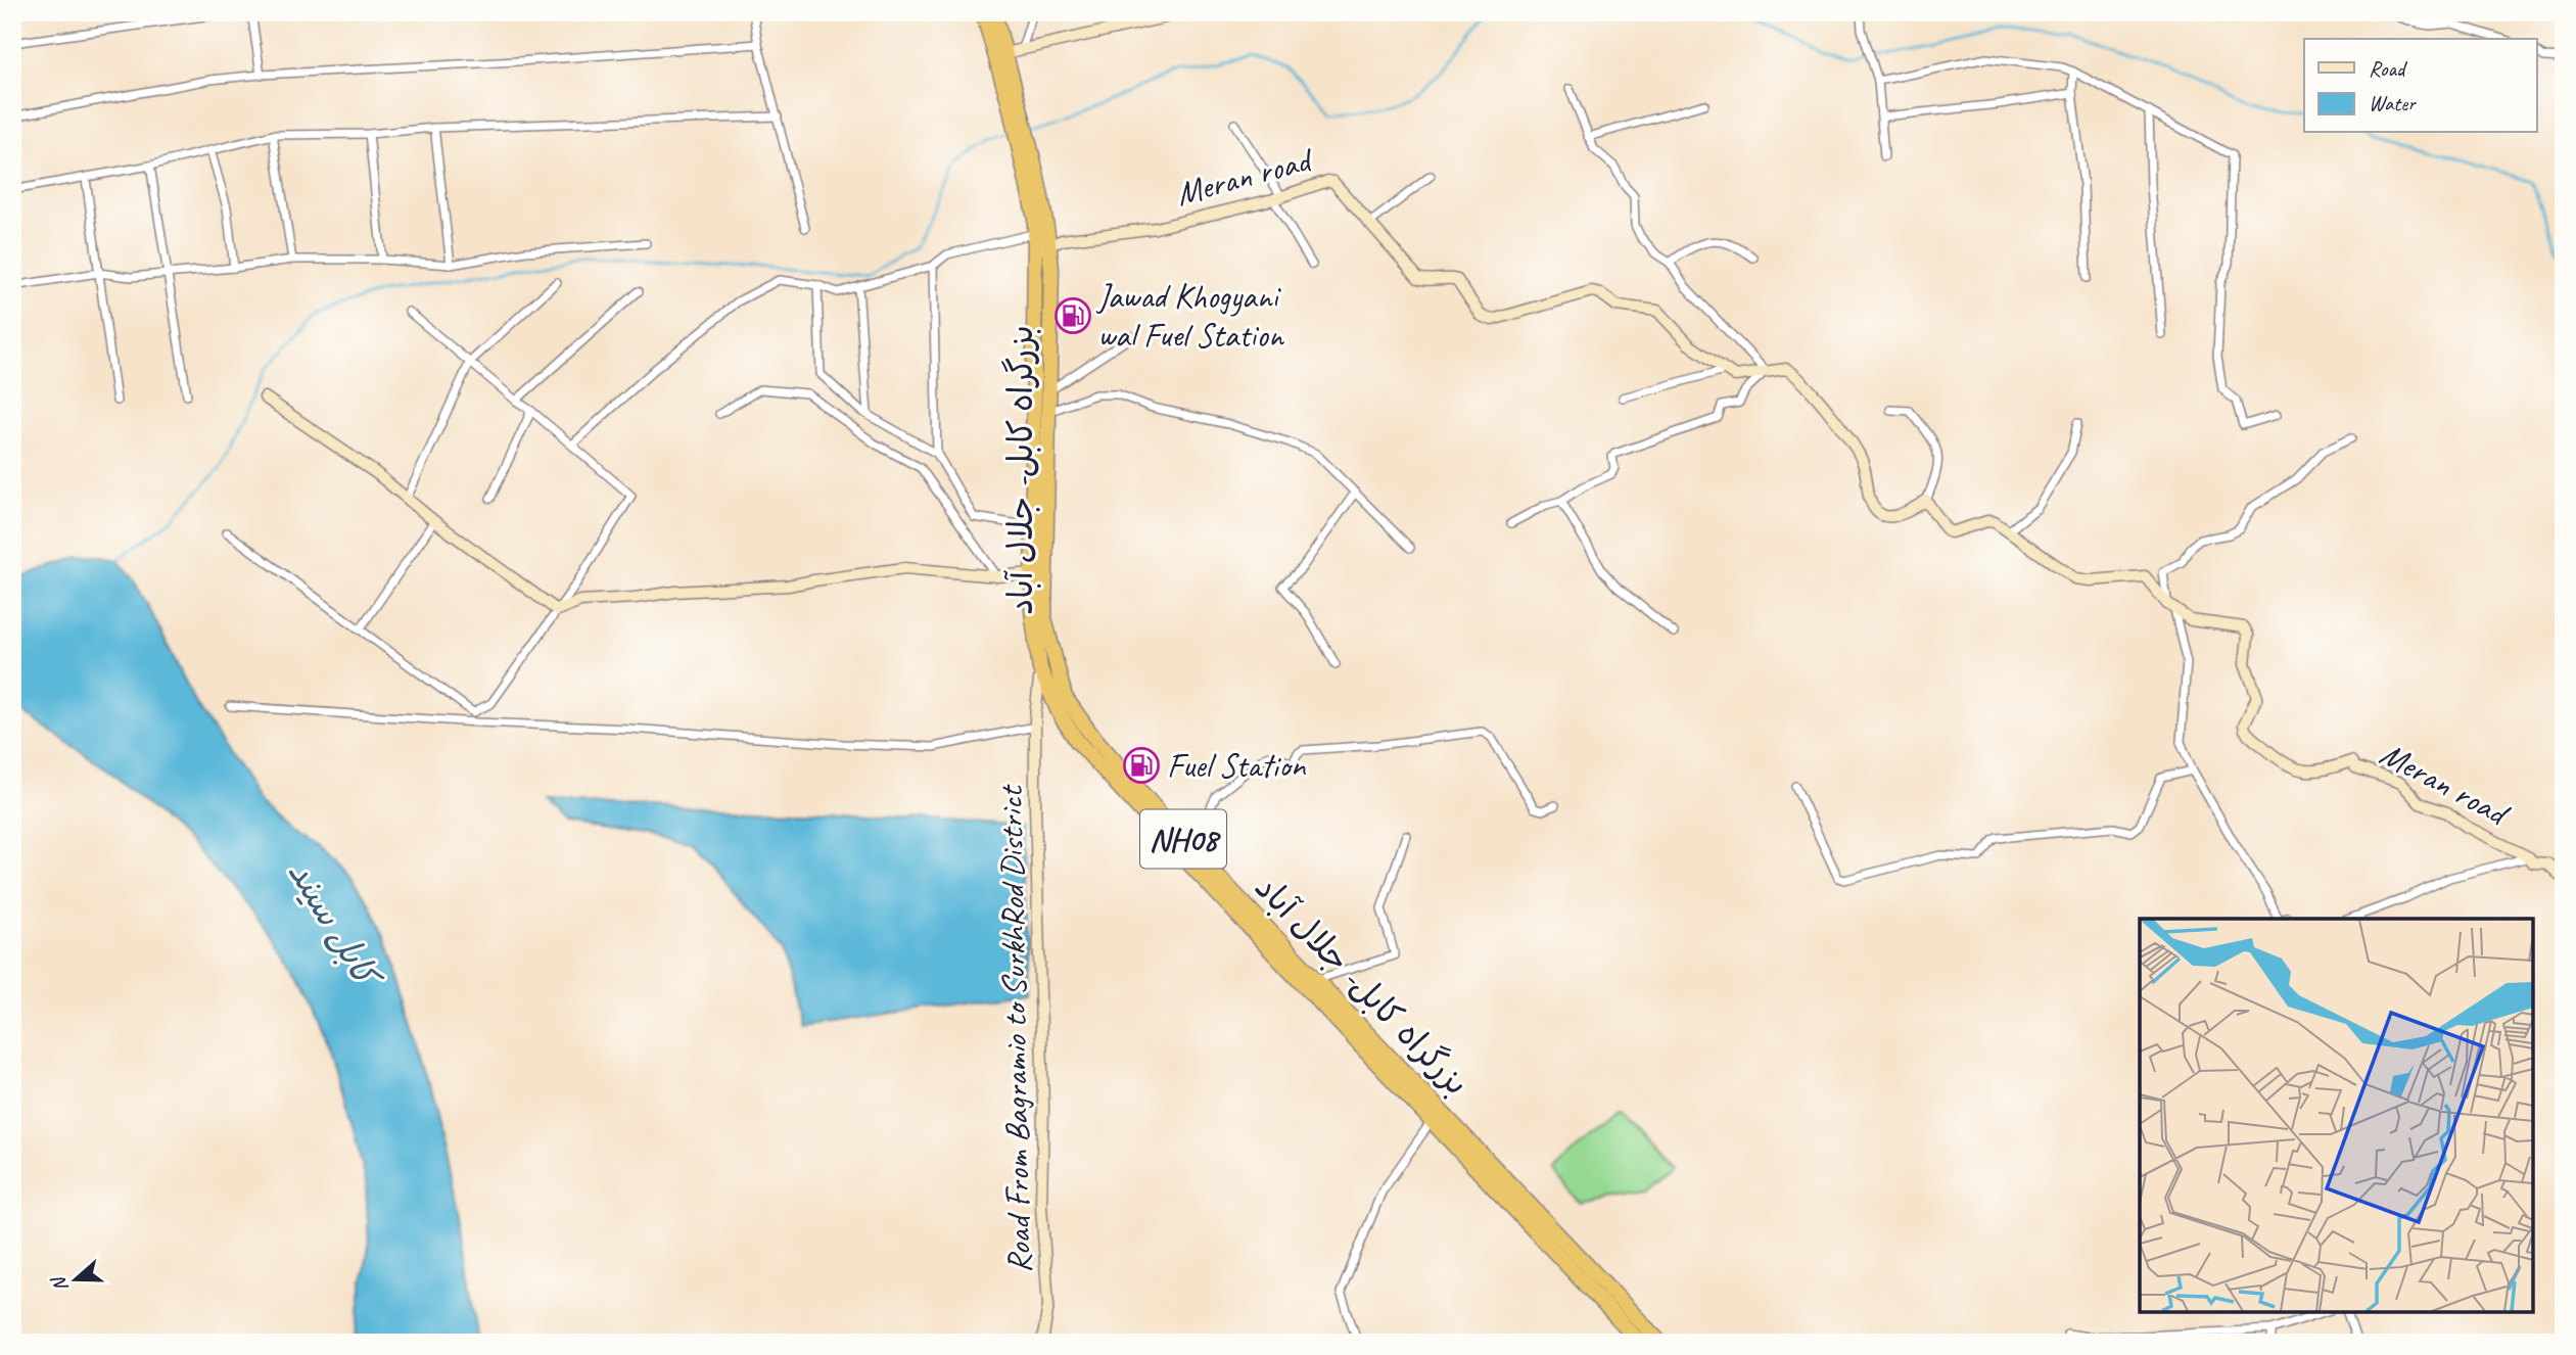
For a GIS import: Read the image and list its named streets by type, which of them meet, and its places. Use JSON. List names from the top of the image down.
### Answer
{
  "streets": {
    "highway": ["بزرگراه کابل- جلال آباد", "NH08"],
    "street": ["Meran road", "Road From Bagramio to SurkhRod District"]
  },
  "crossings": [
    ["Meran road", "بزرگراه کابل- جلال آباد"],
    ["بزرگراه کابل- جلال آباد", "Road From Bagramio to SurkhRod District"]
  ],
  "water": ["کابل سيند"],
  "places": {
    "fuel station": ["Jawad Khogyani wal Fuel Station", "Fuel Station"]
  },
  "legend": ["Road", "Water"],
  "north": "left"
}
